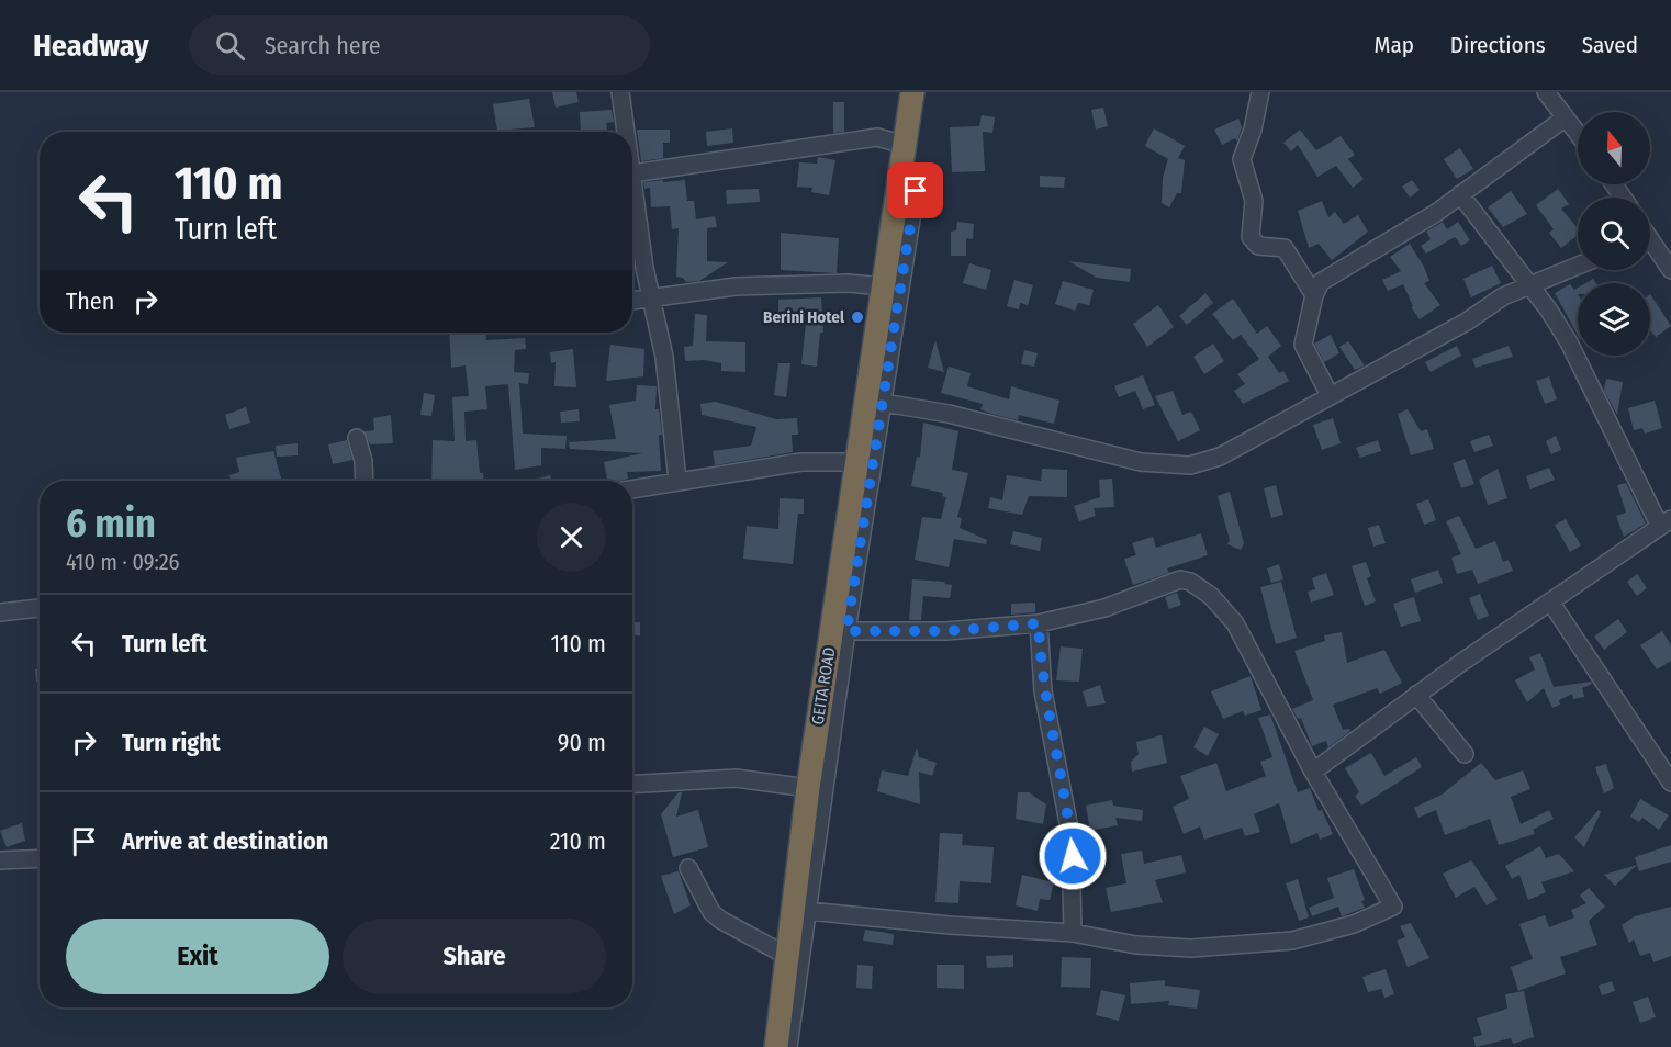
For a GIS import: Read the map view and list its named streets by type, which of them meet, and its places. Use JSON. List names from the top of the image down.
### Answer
{
  "streets": {
    "highway": ["GEITA ROAD"]
  },
  "places": ["Berini Hotel"],
  "north": "top",
  "page": {
    "header": "Headway",
    "search": "Search here",
    "nav": ["Map", "Directions", "Saved"],
    "turn": ["110 m", "Turn left"],
    "then": "Then",
    "heading": ["6 min", "410 m · 09:26"],
    "list": [
      {
        "name": "Turn left",
        "value": "110 m"
      },
      {
        "name": "Turn right",
        "value": "90 m"
      },
      {
        "name": "Arrive at destination",
        "value": "210 m"
      }
    ],
    "buttons": ["Exit", "Share"]
  }
}
